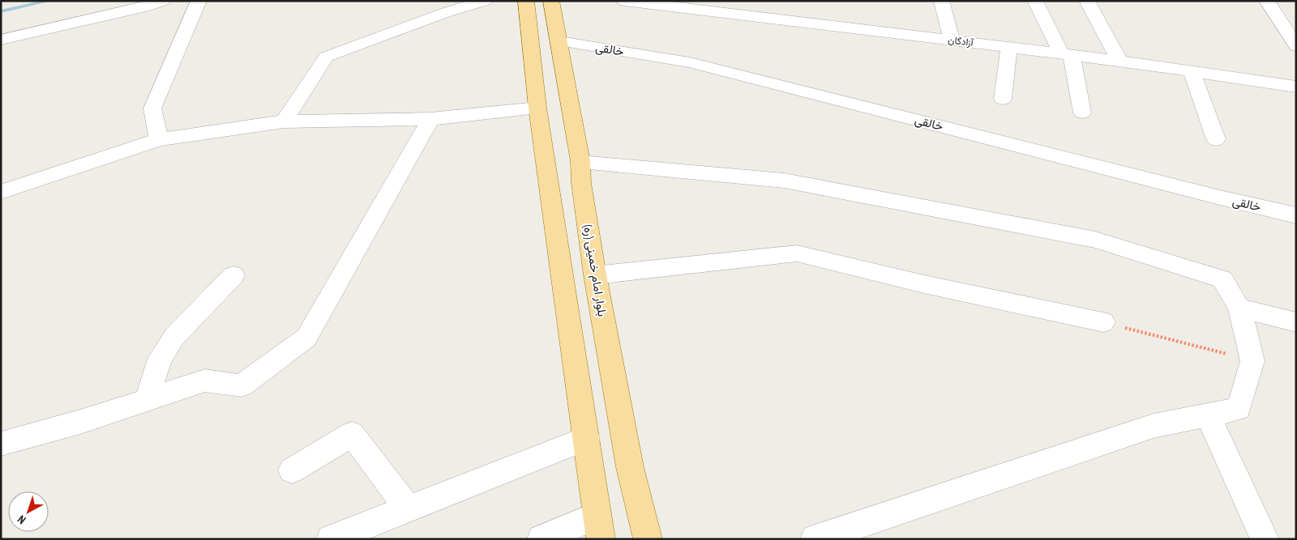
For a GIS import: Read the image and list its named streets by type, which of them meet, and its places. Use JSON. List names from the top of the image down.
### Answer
{
  "streets": {
    "main road": ["بلوار امام خمینی (ره)"],
    "street": ["آزادگان", "خالقی"]
  },
  "crossings": [
    ["خالقی", "بلوار امام خمینی (ره)"]
  ],
  "north": "bottom left"
}
